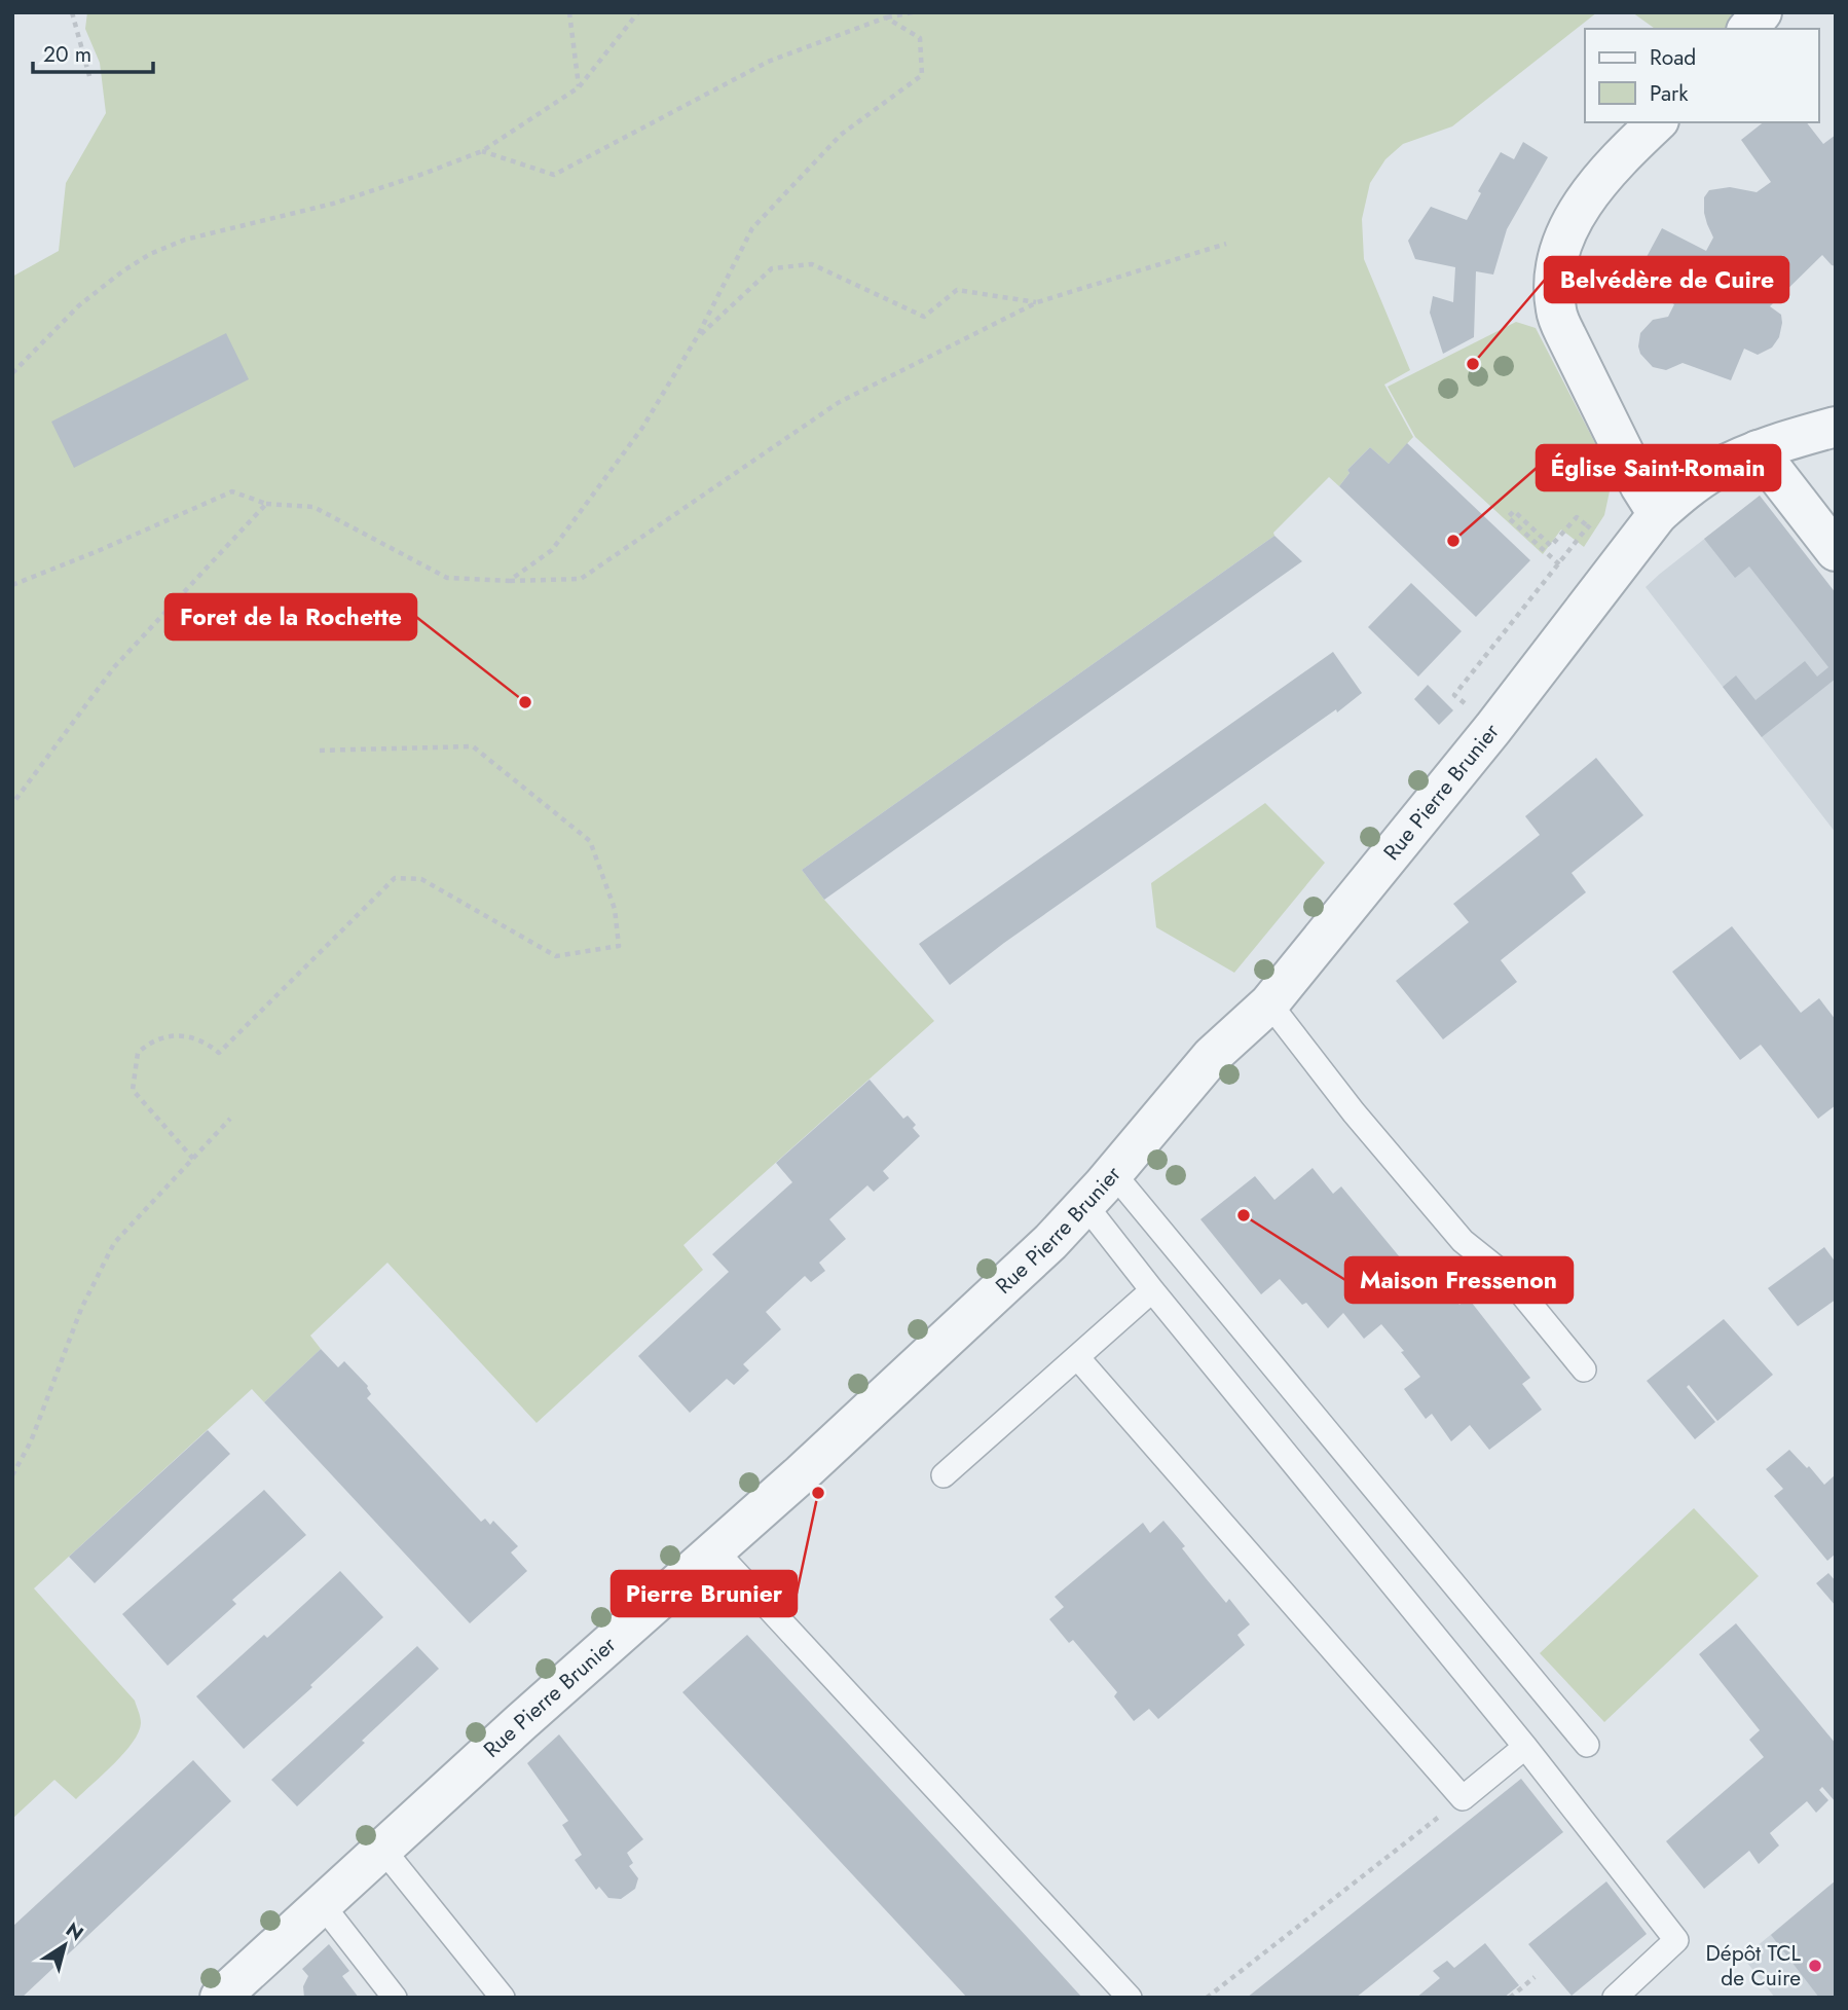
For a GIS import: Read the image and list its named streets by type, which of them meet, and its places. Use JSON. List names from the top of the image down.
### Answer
{
  "streets": {
    "street": ["Rue Pierre Brunier"]
  },
  "places": [
    "Belvédère de Cuire",
    "Église Saint-Romain",
    "Foret de la Rochette",
    "Maison Fressenon",
    "Pierre Brunier",
    "Dépôt TCL de Cuire"
  ],
  "legend": ["Road", "Park"],
  "scale_bar": "20 m",
  "north": "top right"
}
